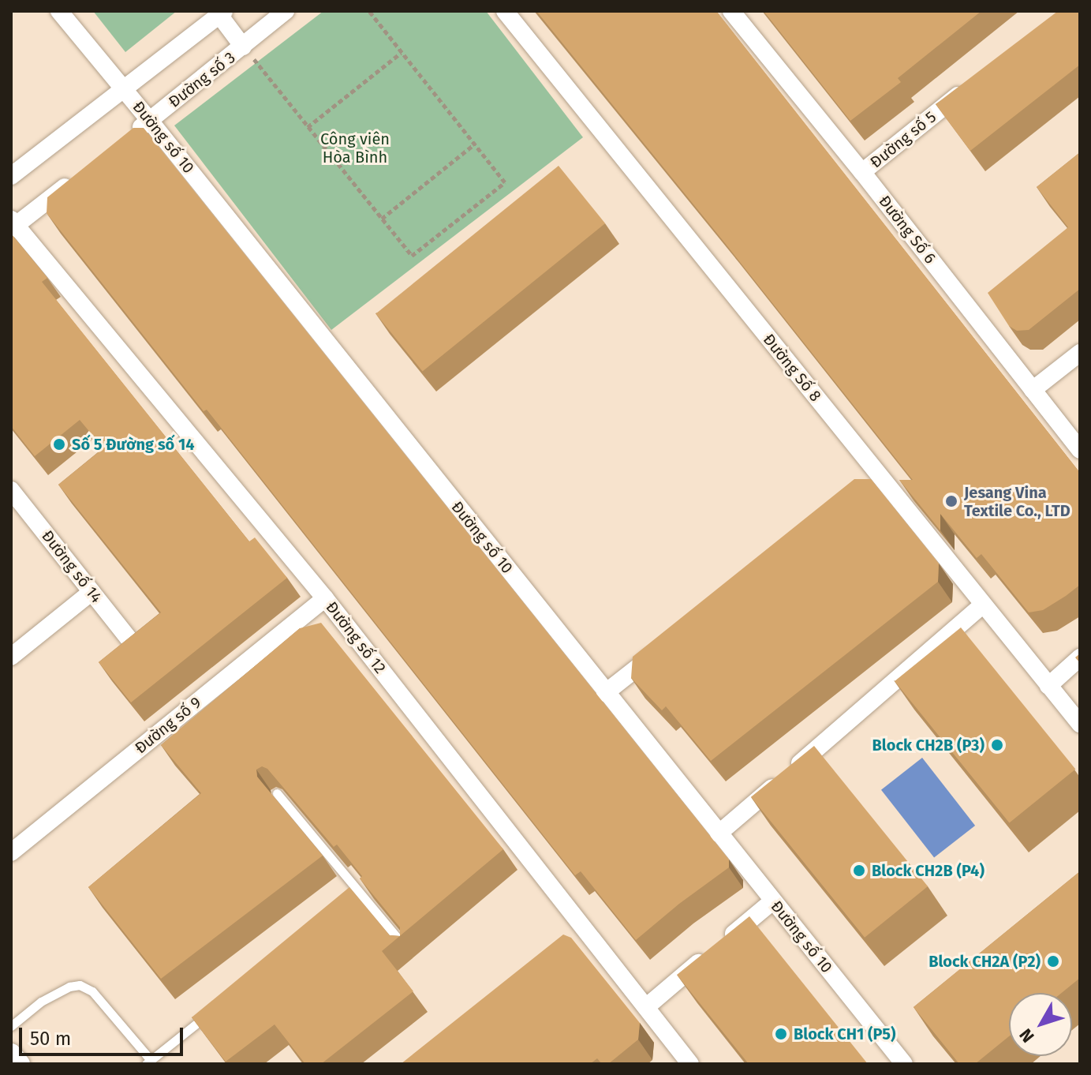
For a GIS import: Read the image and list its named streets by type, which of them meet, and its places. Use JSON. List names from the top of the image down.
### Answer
{
  "streets": {
    "street": [
      "Đường số 3",
      "Đường số 10",
      "Đường số 5",
      "Đường Số 6",
      "Đường Số 8",
      "Đường số 14",
      "Đường số 12",
      "Đường số 9"
    ]
  },
  "crossings": [
    ["Đường số 3", "Đường số 10"],
    ["Đường số 5", "Đường Số 6"],
    ["Đường số 12", "Đường số 9"]
  ],
  "parks": ["Công viên Hòa Bình"],
  "places": [
    "Số 5 Đường số 14",
    "Jesang Vina Textile Co., LTD",
    "Block CH2B (P3)",
    "Block CH2B (P4)",
    "Block CH2A (P2)",
    "Block CH1 (P5)"
  ],
  "scale_bar": "50 m",
  "north": "bottom left"
}
